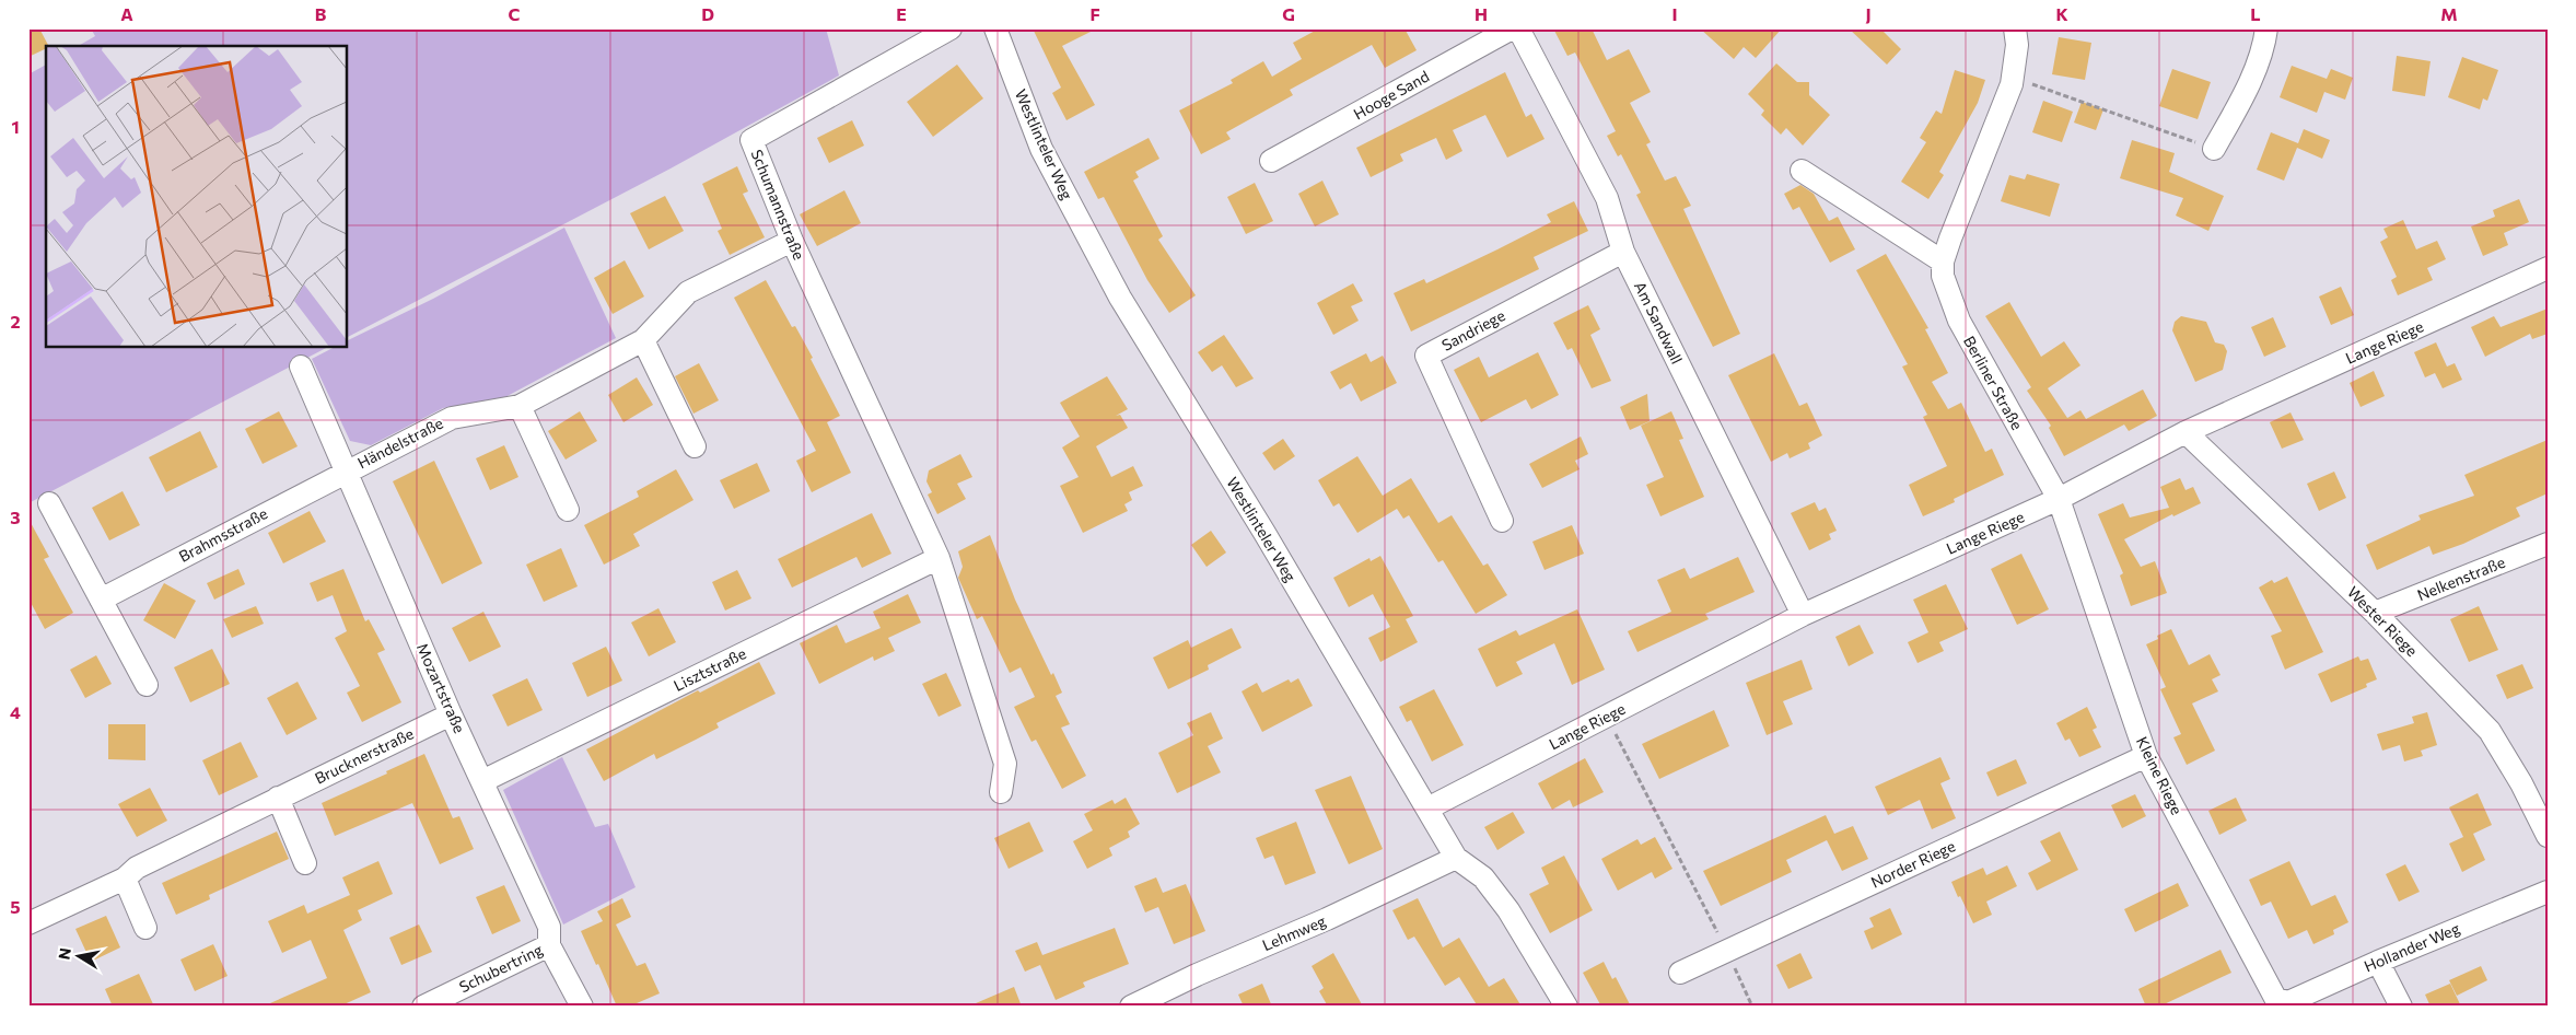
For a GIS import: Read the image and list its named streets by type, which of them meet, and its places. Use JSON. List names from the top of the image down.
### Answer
{
  "streets": {
    "street": [
      "Hooge Sand",
      "Westlinteler Weg",
      "Schumannstraße",
      "Am Sandwall",
      "Sandriege",
      "Lange Riege",
      "Berliner Straße",
      "Händelstraße",
      "Brahmsstraße",
      "Nelkenstraße",
      "Wester Riege",
      "Lisztstraße",
      "Mozartstraße",
      "Brucknerstraße",
      "Kleine Riege",
      "Norder Riege",
      "Lehmweg",
      "Hollander Weg",
      "Schubertring"
    ]
  },
  "crossings": [
    ["Westlinteler Weg", "Lange Riege"],
    ["Westlinteler Weg", "Lehmweg"],
    ["Schumannstraße", "Händelstraße"],
    ["Schumannstraße", "Lisztstraße"],
    ["Am Sandwall", "Sandriege"],
    ["Am Sandwall", "Lange Riege"],
    ["Lange Riege", "Berliner Straße"],
    ["Lange Riege", "Wester Riege"],
    ["Lange Riege", "Kleine Riege"],
    ["Berliner Straße", "Kleine Riege"],
    ["Händelstraße", "Brahmsstraße"],
    ["Händelstraße", "Mozartstraße"],
    ["Brahmsstraße", "Mozartstraße"],
    ["Nelkenstraße", "Wester Riege"],
    ["Lisztstraße", "Mozartstraße"],
    ["Mozartstraße", "Brucknerstraße"],
    ["Mozartstraße", "Schubertring"],
    ["Kleine Riege", "Norder Riege"],
    ["Kleine Riege", "Hollander Weg"]
  ],
  "north": "left",
  "grid": {
    "columns": [
      "A",
      "B",
      "C",
      "D",
      "E",
      "F",
      "G",
      "H",
      "I",
      "J",
      "K",
      "L",
      "M"
    ],
    "rows": [
      "1",
      "2",
      "3",
      "4",
      "5"
    ]
  }
}
